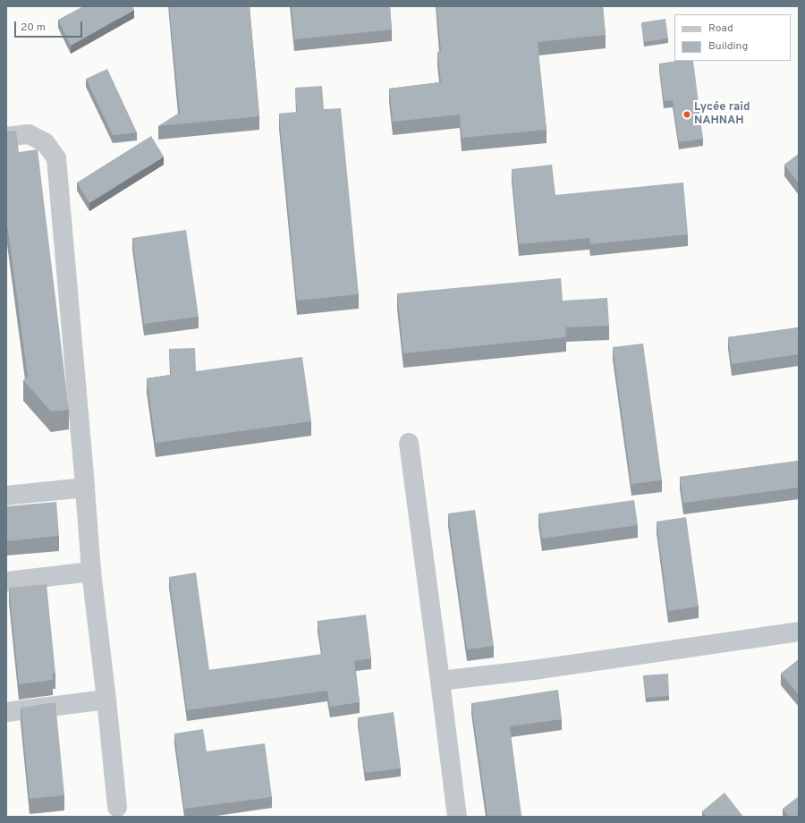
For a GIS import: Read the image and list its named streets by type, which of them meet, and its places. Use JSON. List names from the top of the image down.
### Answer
{
  "places": ["Lycée raid NAHNAH"],
  "legend": ["Road", "Building"],
  "scale_bar": "20 m"
}
